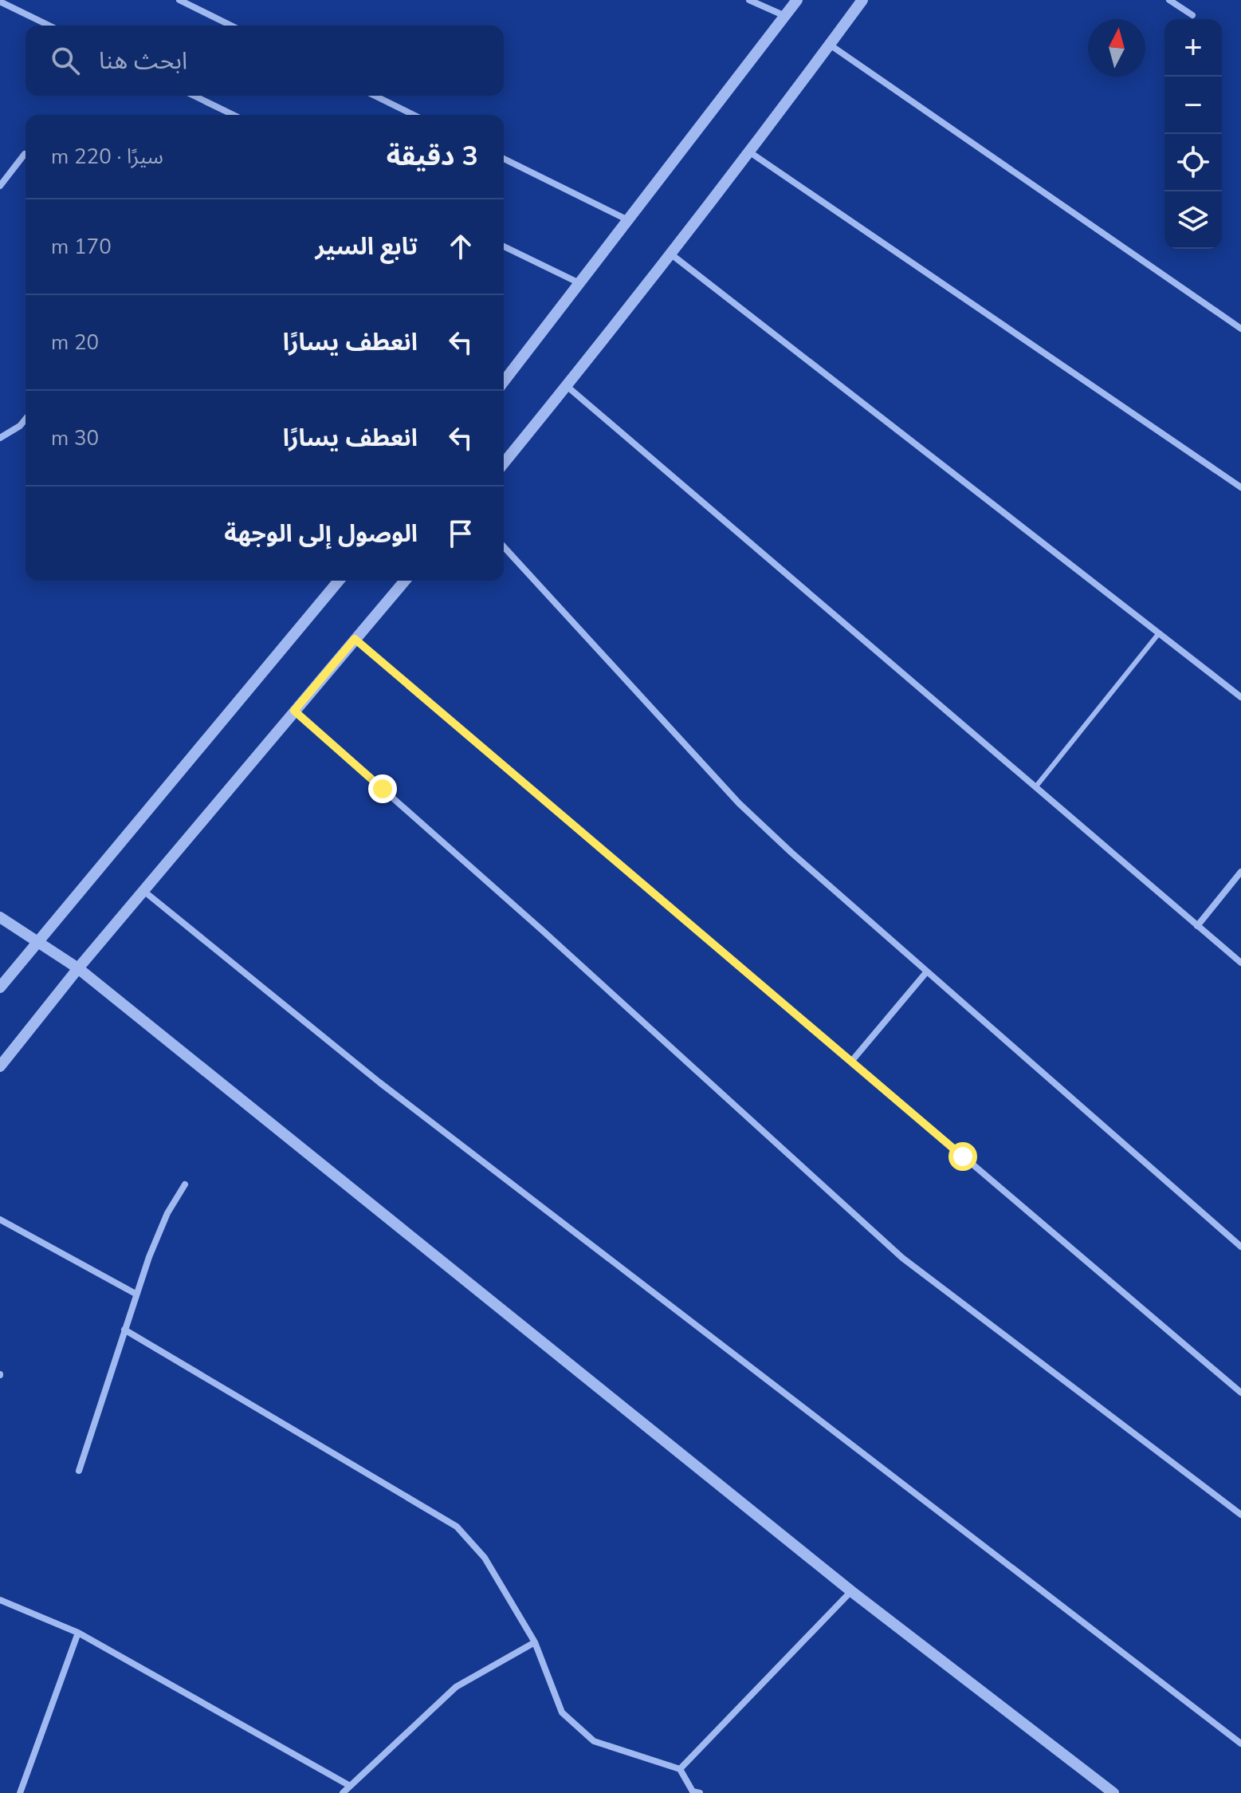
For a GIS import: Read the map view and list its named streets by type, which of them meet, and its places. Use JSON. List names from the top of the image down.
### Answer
{
  "north": "top",
  "page": {
    "map_buttons": ["+", "−"],
    "search": "ابحث هنا",
    "heading": ["3 دقيقة", "سيرًا · 220 m"],
    "list": [
      ["تابع السير", "170 m"],
      ["انعطف يسارًا", "20 m"],
      ["انعطف يسارًا", "30 m"],
      "الوصول إلى الوجهة"
    ]
  }
}
